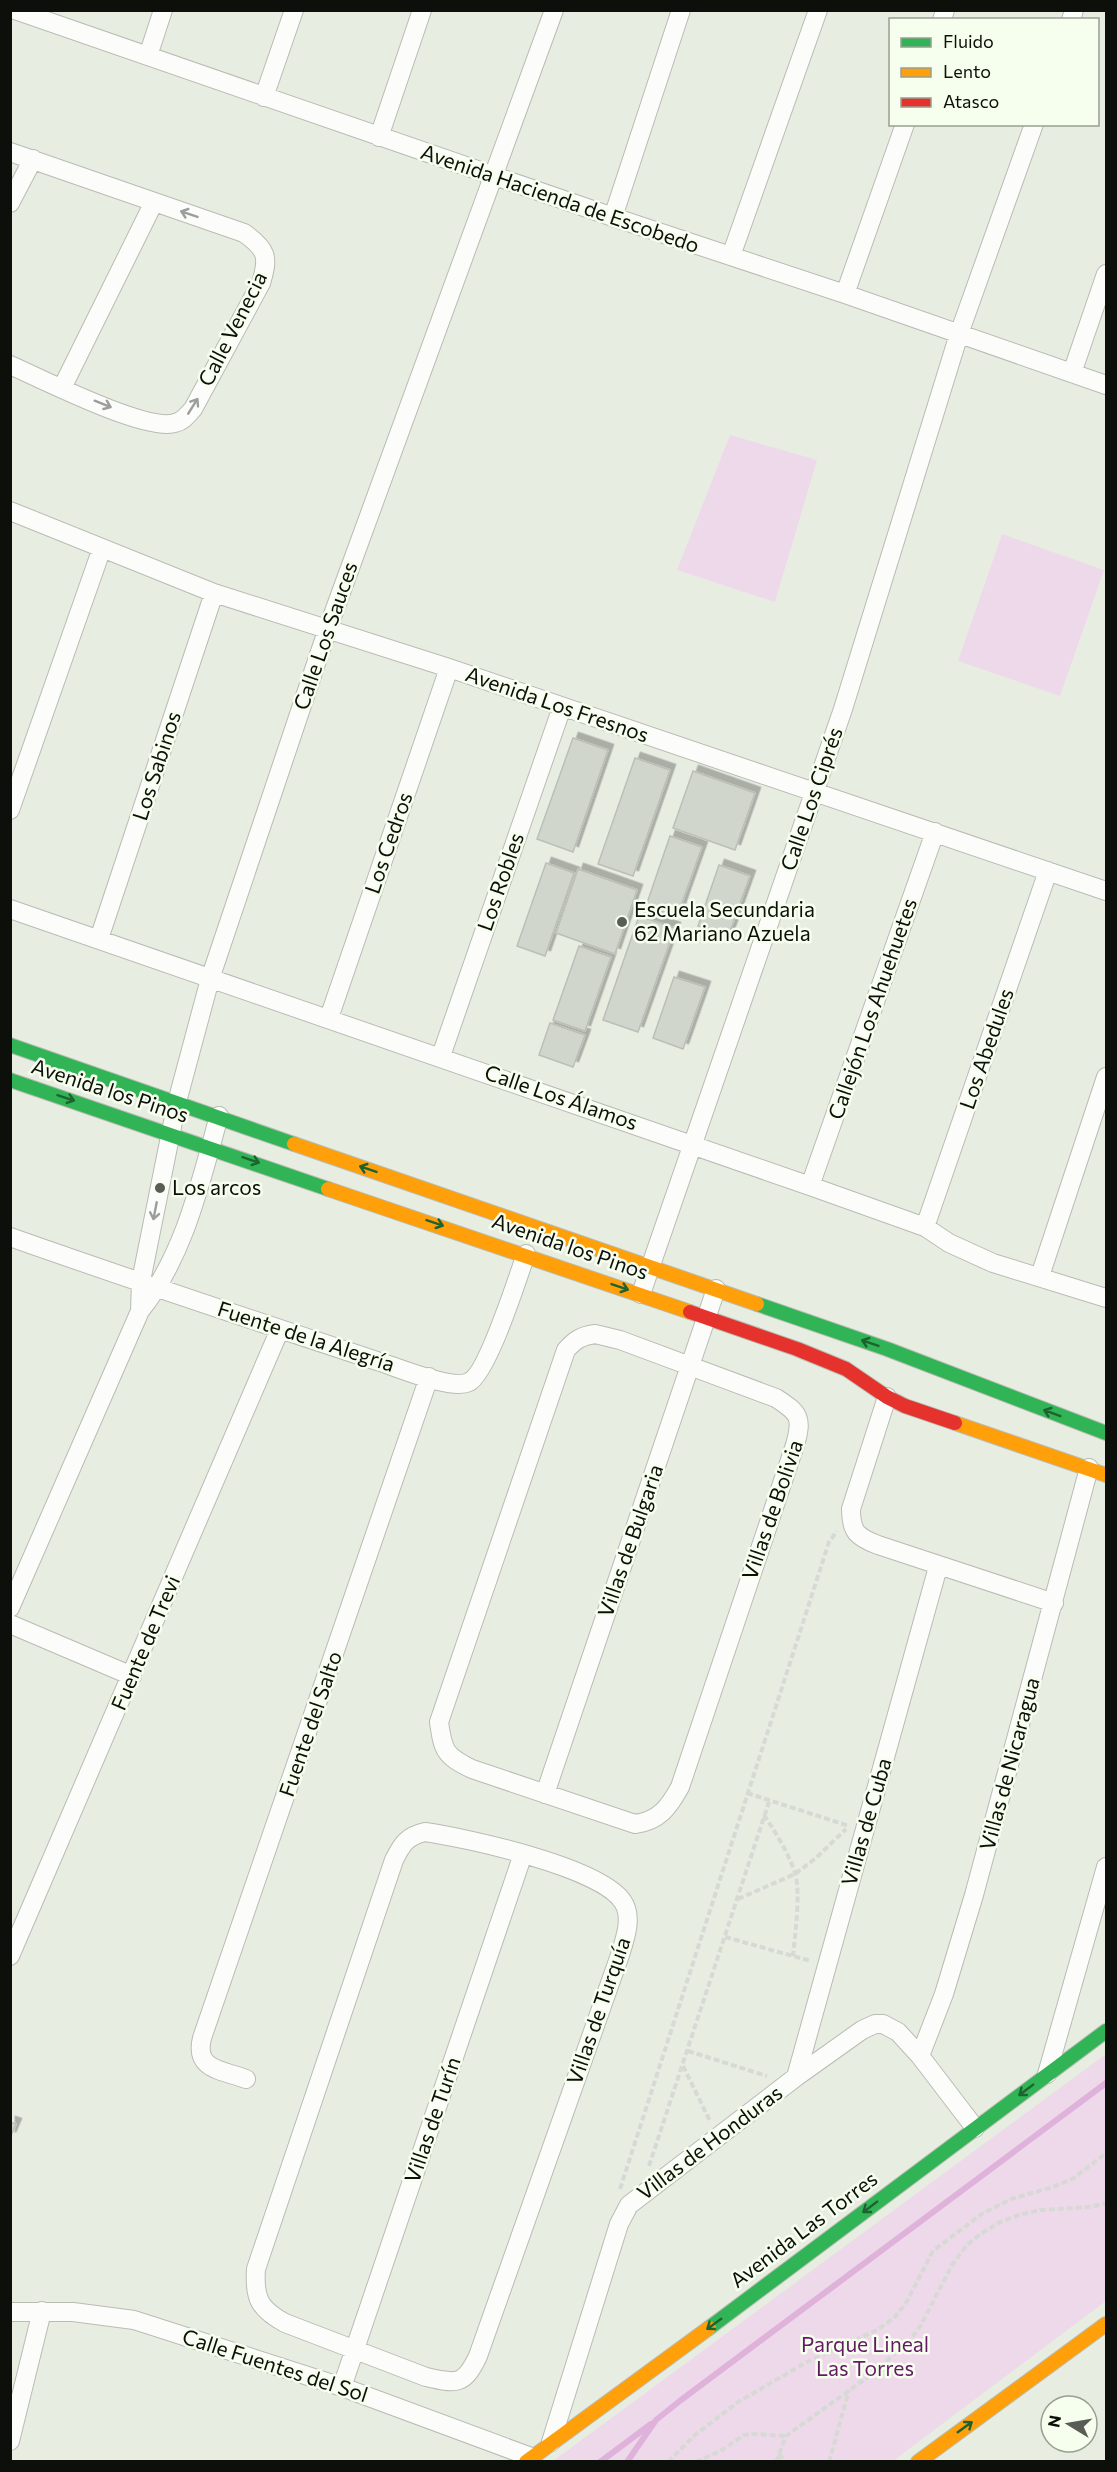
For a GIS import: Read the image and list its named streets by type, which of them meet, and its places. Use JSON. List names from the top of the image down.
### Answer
{
  "streets": {
    "street": [
      "Avenida Hacienda de Escobedo",
      "Calle Venecia",
      "Calle Los Sauces",
      "Avenida Los Fresnos",
      "Los Sabinos",
      "Calle Los Ciprés",
      "Los Cedros",
      "Los Robles",
      "Callejón Los Ahuehuetes",
      "Los Abedules",
      "Avenida los Pinos",
      "Calle Los Álamos",
      "Fuente de la Alegría",
      "Villas de Bolivia",
      "Villas de Bulgaria",
      "Fuente de Trevi",
      "Fuente del Salto",
      "Villas de Nicaragua",
      "Villas de Cuba",
      "Villas de Turquía",
      "Villas de Turín",
      "Villas de Honduras",
      "Avenida Las Torres",
      "Calle Fuentes del Sol"
    ]
  },
  "crossings": [
    ["Avenida Hacienda de Escobedo", "Calle Los Sauces"],
    ["Avenida Hacienda de Escobedo", "Calle Los Ciprés"],
    ["Calle Los Sauces", "Avenida Los Fresnos"],
    ["Calle Los Sauces", "Avenida los Pinos"],
    ["Calle Los Sauces", "Calle Los Álamos"],
    ["Calle Los Sauces", "Fuente de la Alegría"],
    ["Avenida Los Fresnos", "Los Sabinos"],
    ["Avenida Los Fresnos", "Calle Los Ciprés"],
    ["Avenida Los Fresnos", "Los Cedros"],
    ["Avenida Los Fresnos", "Los Robles"],
    ["Avenida Los Fresnos", "Callejón Los Ahuehuetes"],
    ["Avenida Los Fresnos", "Los Abedules"],
    ["Los Sabinos", "Calle Los Álamos"],
    ["Calle Los Ciprés", "Avenida los Pinos"],
    ["Calle Los Ciprés", "Calle Los Álamos"],
    ["Los Cedros", "Calle Los Álamos"],
    ["Los Robles", "Calle Los Álamos"],
    ["Callejón Los Ahuehuetes", "Calle Los Álamos"],
    ["Los Abedules", "Calle Los Álamos"],
    ["Avenida los Pinos", "Fuente de la Alegría"],
    ["Avenida los Pinos", "Villas de Bulgaria"],
    ["Avenida los Pinos", "Villas de Nicaragua"],
    ["Fuente de la Alegría", "Fuente de Trevi"],
    ["Fuente de la Alegría", "Fuente del Salto"],
    ["Villas de Bolivia", "Villas de Bulgaria"],
    ["Villas de Nicaragua", "Villas de Honduras"],
    ["Villas de Cuba", "Villas de Honduras"],
    ["Villas de Turquía", "Villas de Turín"],
    ["Villas de Turín", "Calle Fuentes del Sol"],
    ["Villas de Honduras", "Avenida Las Torres"],
    ["Avenida Las Torres", "Calle Fuentes del Sol"]
  ],
  "one_way": ["Avenida Las Torres"],
  "parks": ["Parque Lineal Las Torres"],
  "places": ["Escuela Secundaria 62 Mariano Azuela", "Los arcos"],
  "legend": ["Fluido", "Lento", "Atasco"],
  "north": "left"
}
